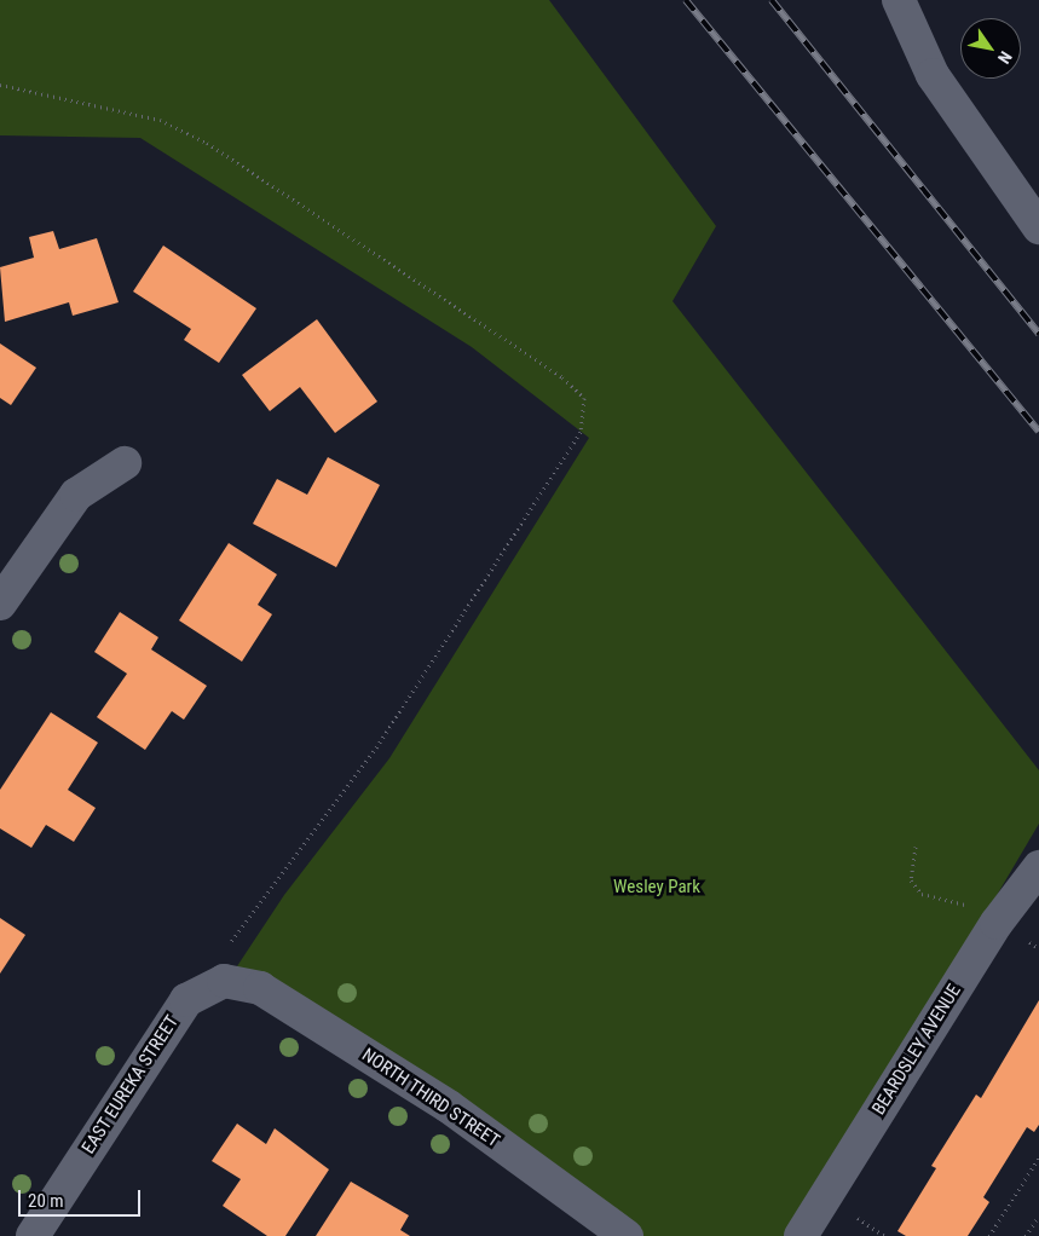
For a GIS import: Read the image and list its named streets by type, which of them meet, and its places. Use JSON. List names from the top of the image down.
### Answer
{
  "streets": {
    "street": ["BEARDSLEY AVENUE", "EAST EUREKA STREET", "NORTH THIRD STREET"]
  },
  "crossings": [
    ["EAST EUREKA STREET", "NORTH THIRD STREET"]
  ],
  "parks": ["Wesley Park"],
  "scale_bar": "20 m",
  "north": "bottom right"
}
